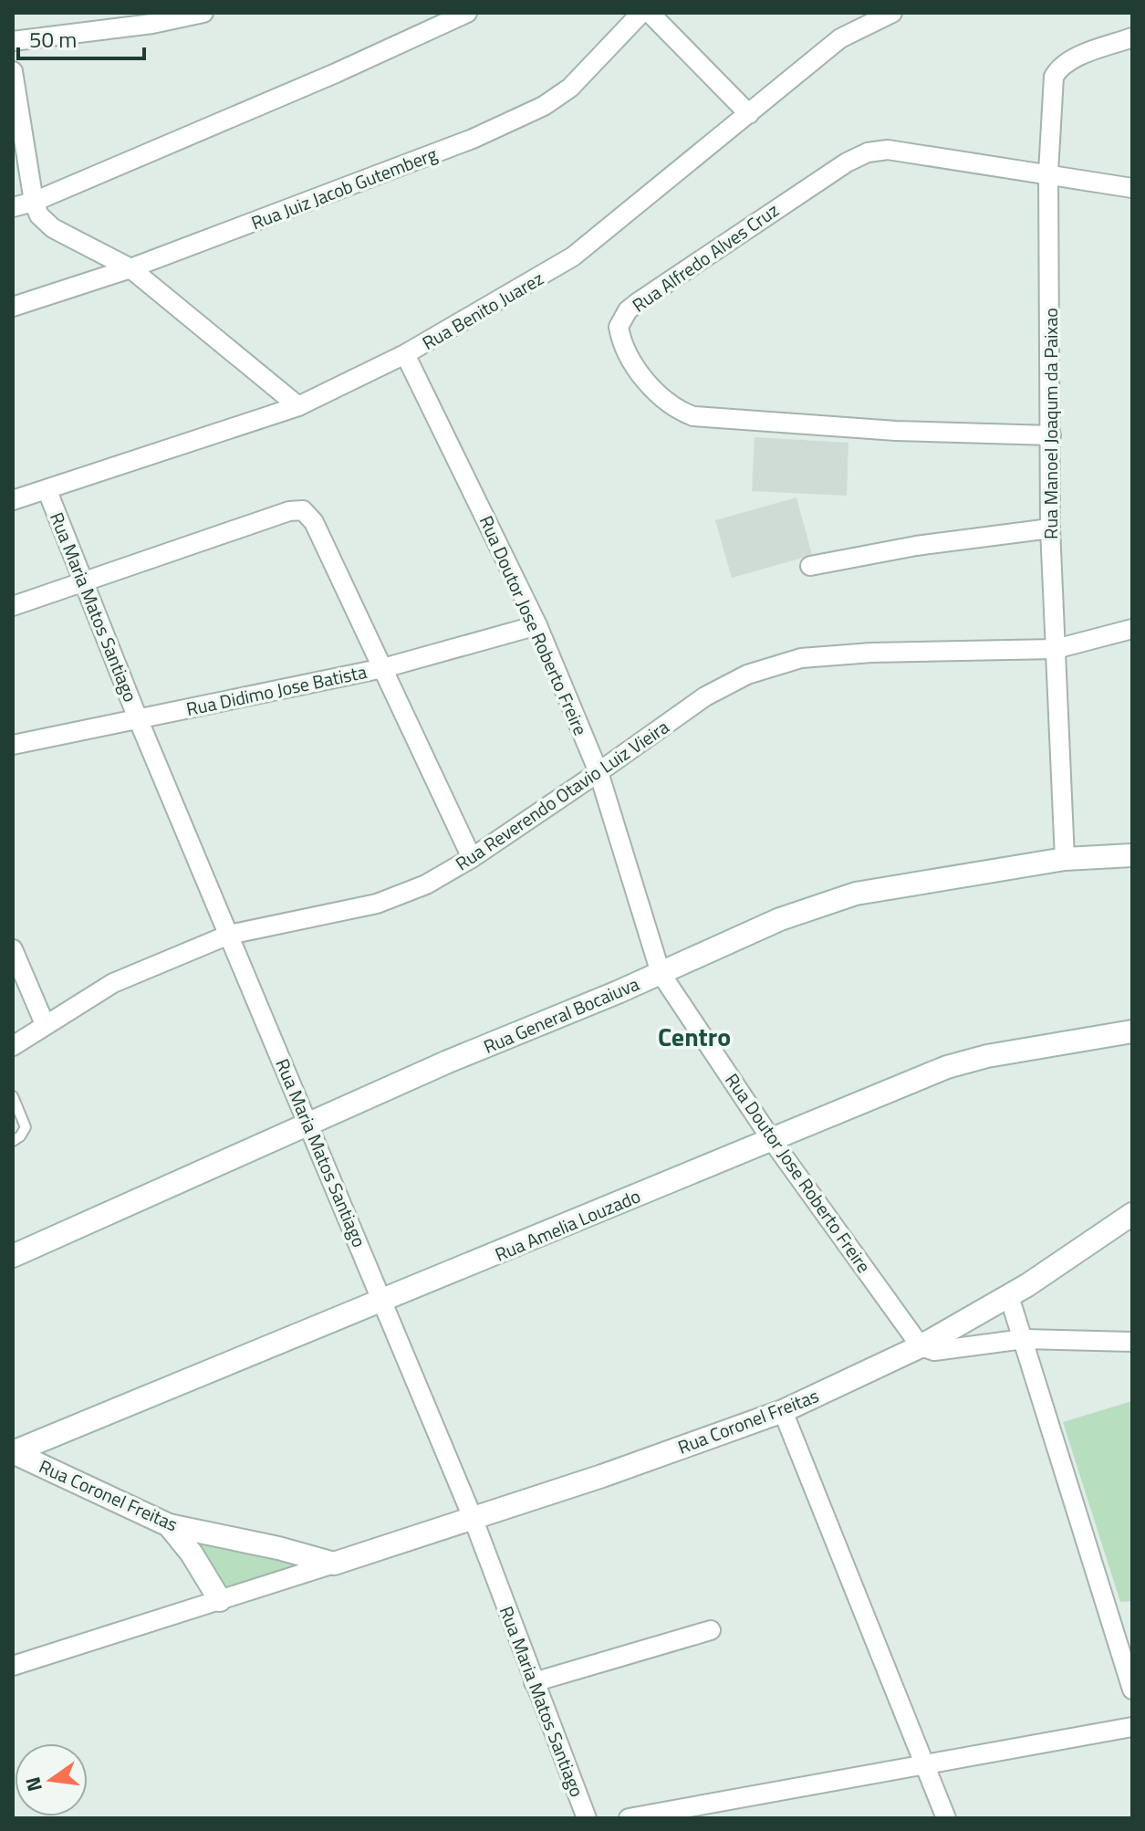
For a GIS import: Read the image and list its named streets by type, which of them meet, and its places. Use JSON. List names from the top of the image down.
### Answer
{
  "streets": {
    "main road": ["Rua General Bocaiuva", "Rua Amelia Louzado", "Rua Coronel Freitas"],
    "street": [
      "Rua Juiz Jacob Gutemberg",
      "Rua Alfredo Alves Cruz",
      "Rua Benito Juarez",
      "Rua Manoel Joaqum da Paixao",
      "Rua Maria Matos Santiago",
      "Rua Doutor Jose Roberto Freire",
      "Rua Didimo Jose Batista",
      "Rua Reverendo Otavio Luiz Vieira"
    ]
  },
  "crossings": [
    ["Rua Alfredo Alves Cruz", "Rua Manoel Joaqum da Paixao"],
    ["Rua Benito Juarez", "Rua Maria Matos Santiago"],
    ["Rua Benito Juarez", "Rua Doutor Jose Roberto Freire"],
    ["Rua Manoel Joaqum da Paixao", "Rua Reverendo Otavio Luiz Vieira"],
    ["Rua Manoel Joaqum da Paixao", "Rua General Bocaiuva"],
    ["Rua Maria Matos Santiago", "Rua Didimo Jose Batista"],
    ["Rua Maria Matos Santiago", "Rua Reverendo Otavio Luiz Vieira"],
    ["Rua Maria Matos Santiago", "Rua General Bocaiuva"],
    ["Rua Maria Matos Santiago", "Rua Amelia Louzado"],
    ["Rua Maria Matos Santiago", "Rua Coronel Freitas"],
    ["Rua Doutor Jose Roberto Freire", "Rua Didimo Jose Batista"],
    ["Rua Doutor Jose Roberto Freire", "Rua Reverendo Otavio Luiz Vieira"],
    ["Rua Doutor Jose Roberto Freire", "Rua General Bocaiuva"],
    ["Rua Doutor Jose Roberto Freire", "Rua Amelia Louzado"],
    ["Rua Doutor Jose Roberto Freire", "Rua Coronel Freitas"],
    ["Rua Amelia Louzado", "Rua Coronel Freitas"]
  ],
  "districts": ["Centro"],
  "scale_bar": "50 m",
  "north": "left"
}
